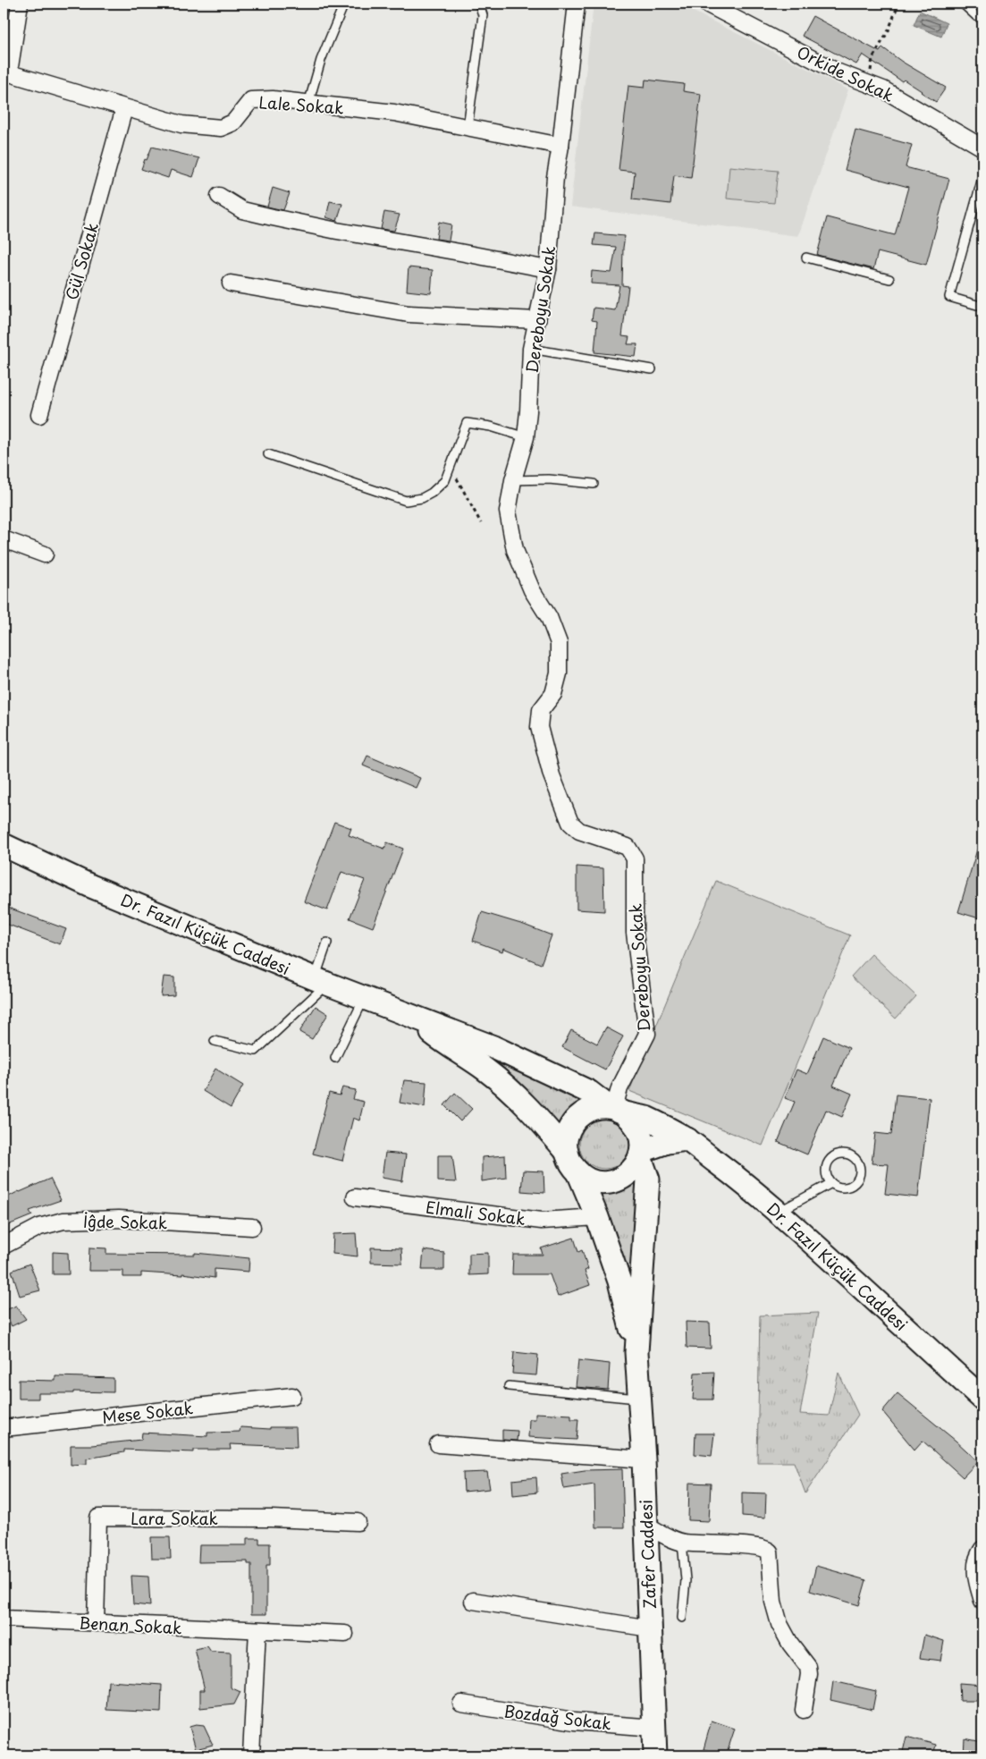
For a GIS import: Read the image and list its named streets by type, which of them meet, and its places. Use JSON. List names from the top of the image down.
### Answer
{
  "streets": {
    "street": [
      "Orkide Sokak",
      "Lale Sokak",
      "Gül Sokak",
      "Dereboyu Sokak",
      "Dr. Fazıl Küçük Caddesi",
      "Elmali Sokak",
      "İĝde Sokak",
      "Mese Sokak",
      "Lara Sokak",
      "Zafer Caddesi",
      "Benan Sokak",
      "Bozdağ Sokak"
    ]
  },
  "crossings": [
    ["Lale Sokak", "Gül Sokak"],
    ["Lale Sokak", "Dereboyu Sokak"],
    ["Dereboyu Sokak", "Dr. Fazıl Küçük Caddesi"],
    ["Dereboyu Sokak", "Zafer Caddesi"],
    ["Dr. Fazıl Küçük Caddesi", "Zafer Caddesi"],
    ["Elmali Sokak", "Zafer Caddesi"],
    ["Lara Sokak", "Benan Sokak"],
    ["Zafer Caddesi", "Bozdağ Sokak"]
  ]
}
